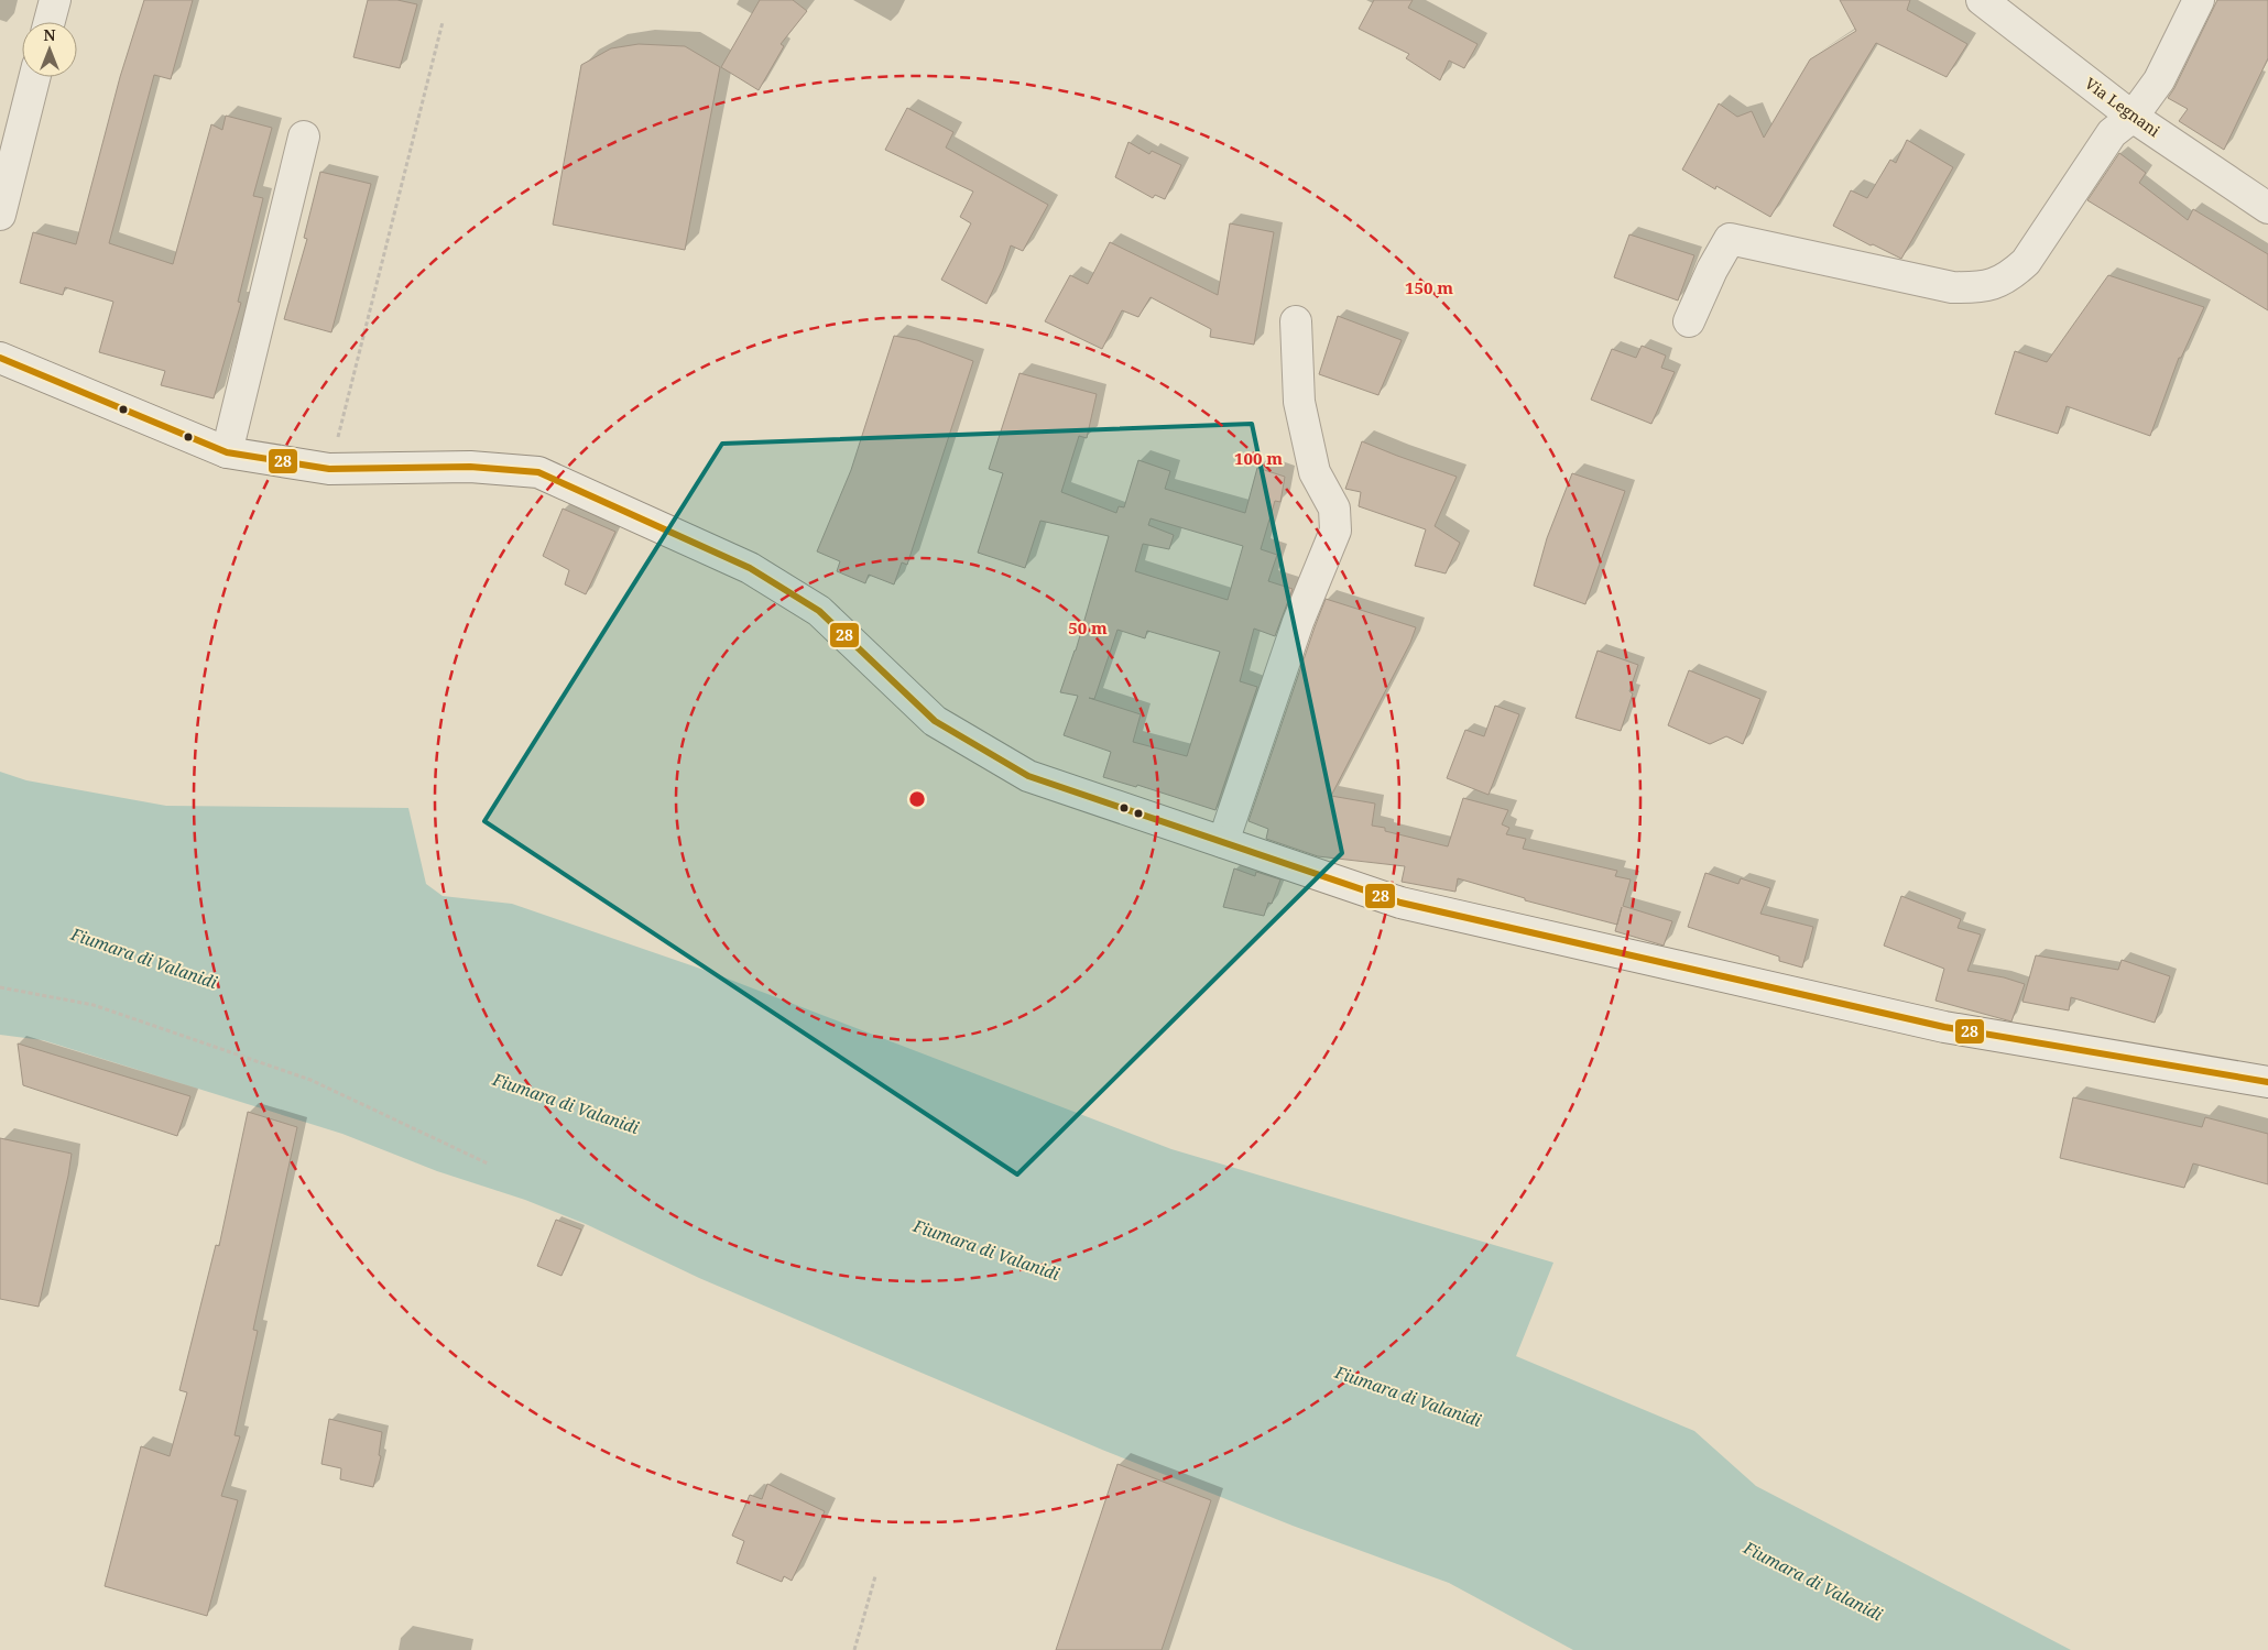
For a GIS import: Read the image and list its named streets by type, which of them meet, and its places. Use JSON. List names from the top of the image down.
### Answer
{
  "streets": {
    "street": ["Via Legnani"]
  },
  "water": ["Fiumara di Valanidi"],
  "lines": ["transit line 28"],
  "north": "top",
  "rings": ["150 m", "100 m", "50 m"]
}
